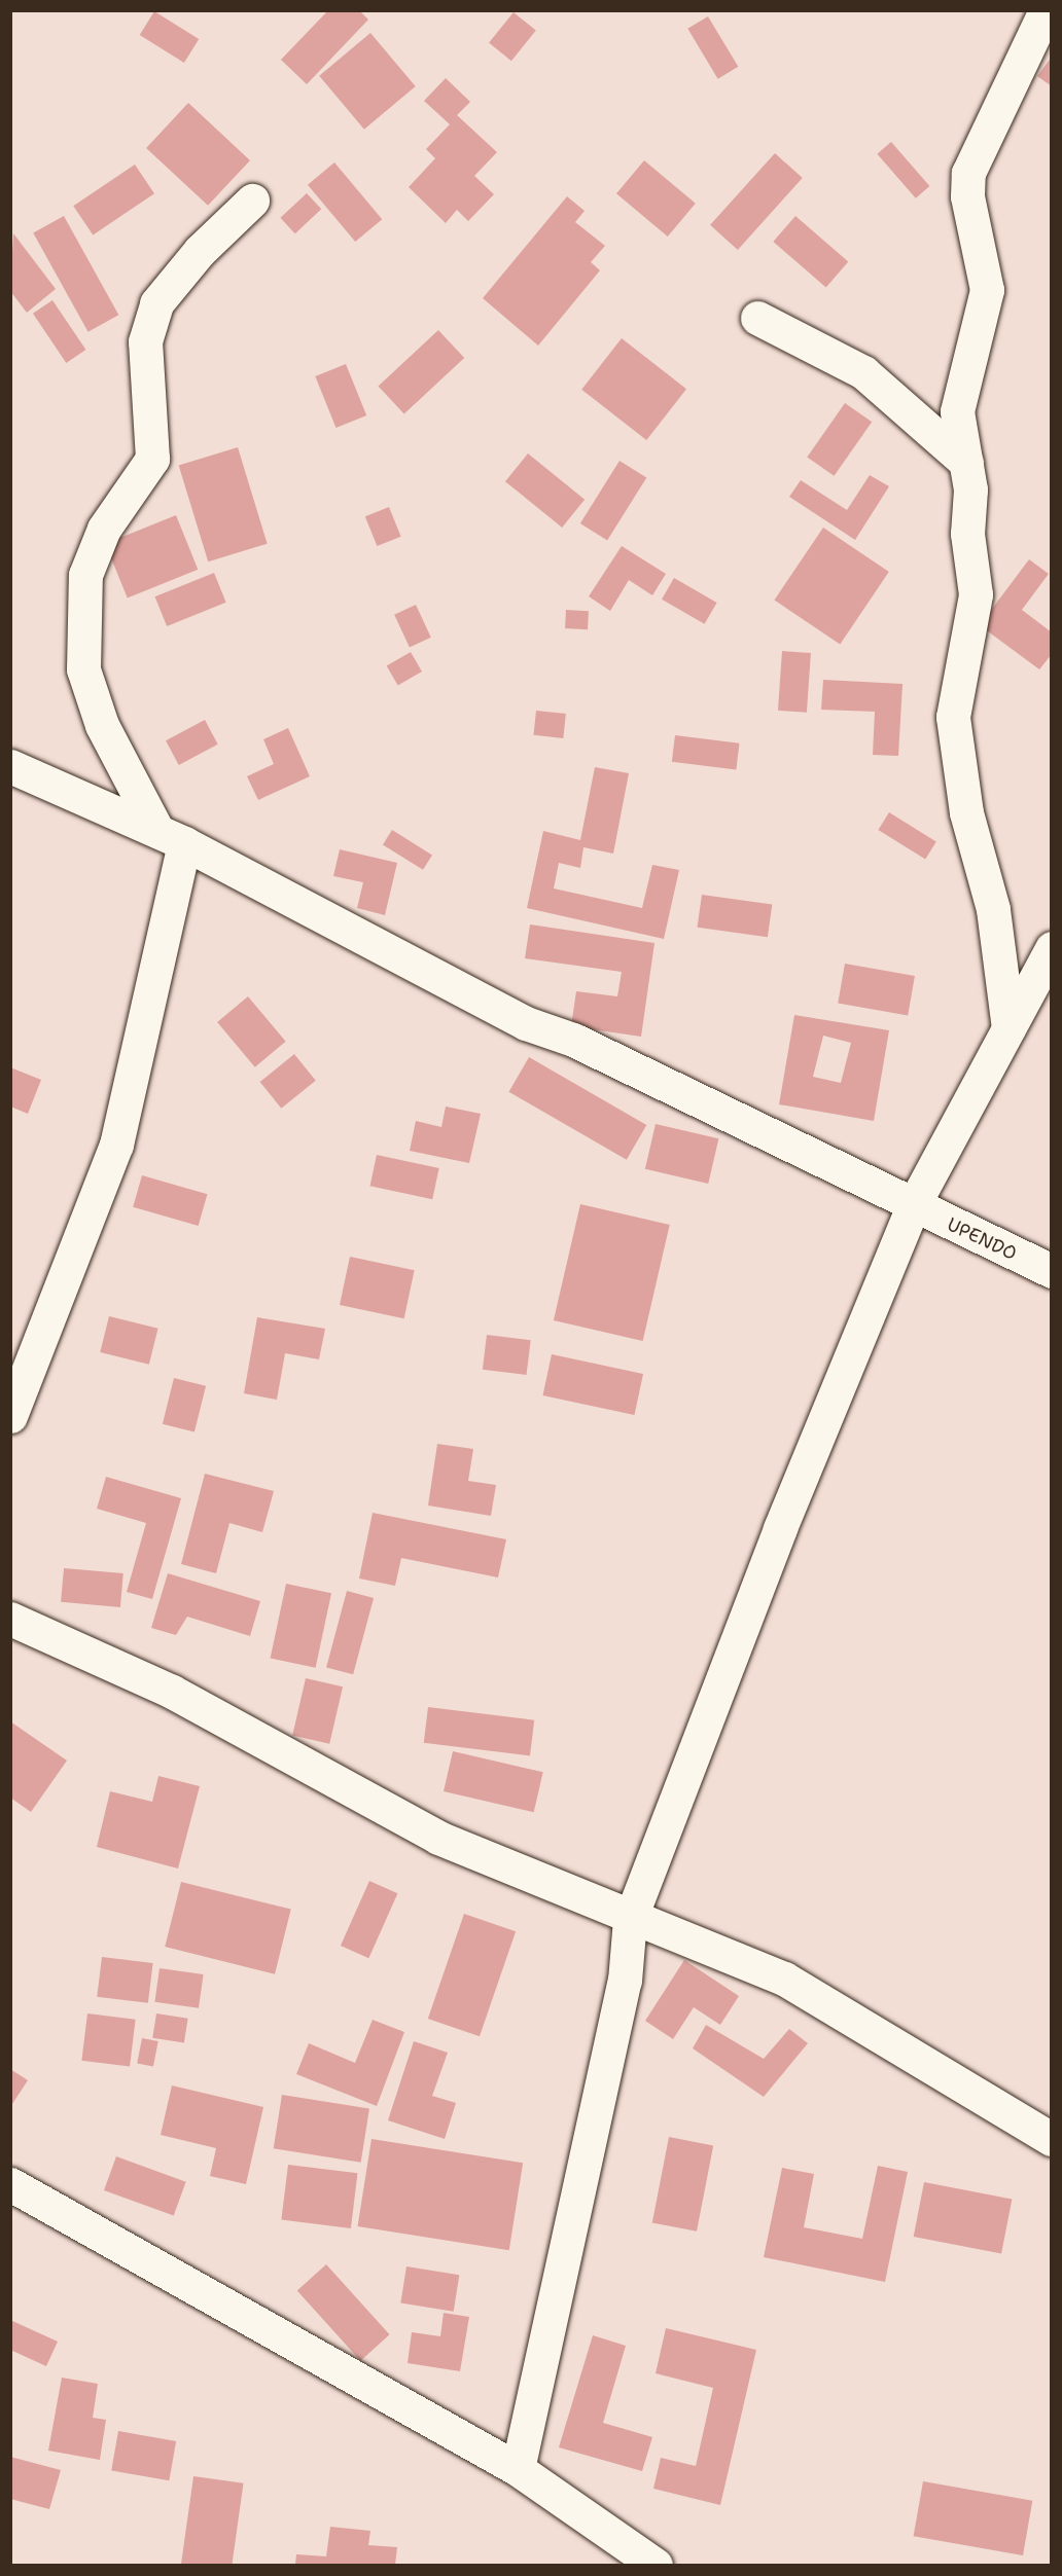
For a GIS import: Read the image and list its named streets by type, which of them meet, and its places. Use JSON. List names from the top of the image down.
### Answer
{
  "streets": {
    "street": ["UPENDO"]
  }
}
